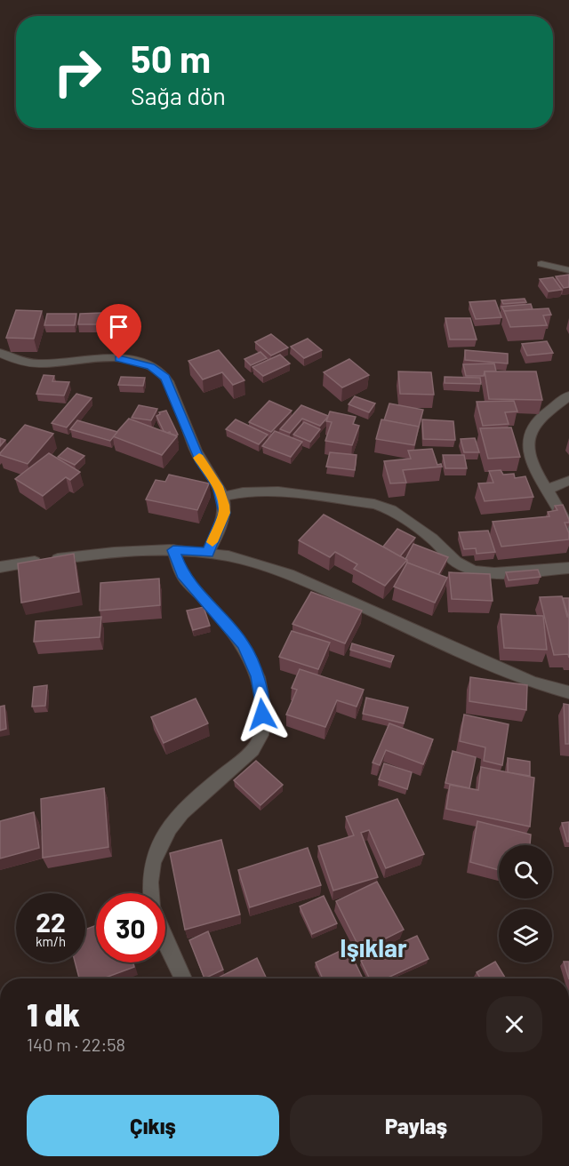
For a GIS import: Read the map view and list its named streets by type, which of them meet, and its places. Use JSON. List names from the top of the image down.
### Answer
{
  "districts": ["Işıklar"],
  "page": {
    "turn": ["50 m", "Sağa dön"],
    "speed": "22 km/h",
    "limit": "30",
    "heading": ["1 dk", "140 m · 22:58"],
    "buttons": ["Çıkış", "Paylaş"]
  }
}
